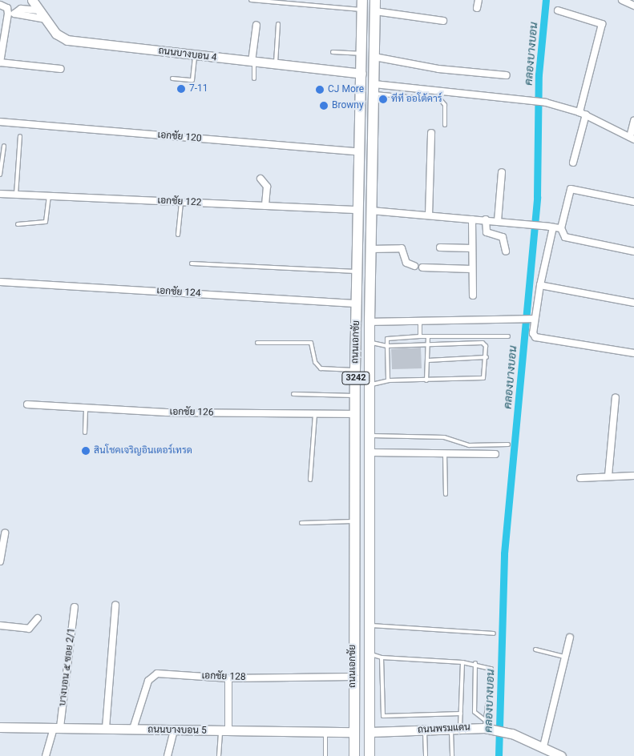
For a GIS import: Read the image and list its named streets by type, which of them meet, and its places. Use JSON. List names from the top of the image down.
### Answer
{
  "streets": {
    "main road": [
      "ถนนบางบอน 4",
      "ถนนเอกชัย",
      "3242",
      "ถนนพรมแดน",
      "ถนนบางบอน 5"
    ],
    "street": [
      "เอกชัย 120",
      "เอกชัย 122",
      "เอกชัย 124",
      "เอกชัย 126",
      "บางบอน ๕ ซอย 2/1",
      "เอกชัย 128"
    ]
  },
  "crossings": [
    ["ถนนบางบอน 4", "ถนนเอกชัย"],
    ["เอกชัย 120", "ถนนเอกชัย"],
    ["เอกชัย 122", "ถนนเอกชัย"],
    ["เอกชัย 124", "ถนนเอกชัย"],
    ["ถนนเอกชัย", "เอกชัย 126"],
    ["ถนนเอกชัย", "เอกชัย 128"],
    ["ถนนเอกชัย", "ถนนพรมแดน"],
    ["ถนนเอกชัย", "ถนนบางบอน 5"],
    ["บางบอน ๕ ซอย 2/1", "ถนนบางบอน 5"],
    ["เอกชัย 128", "ถนนบางบอน 5"]
  ],
  "water": ["คลองบางบอน"],
  "places": [
    "7-11",
    "CJ More",
    "ทีที ออโต้คาร์",
    "Browny",
    "สินโชคเจริญอินเตอร์เทรด"
  ]
}
